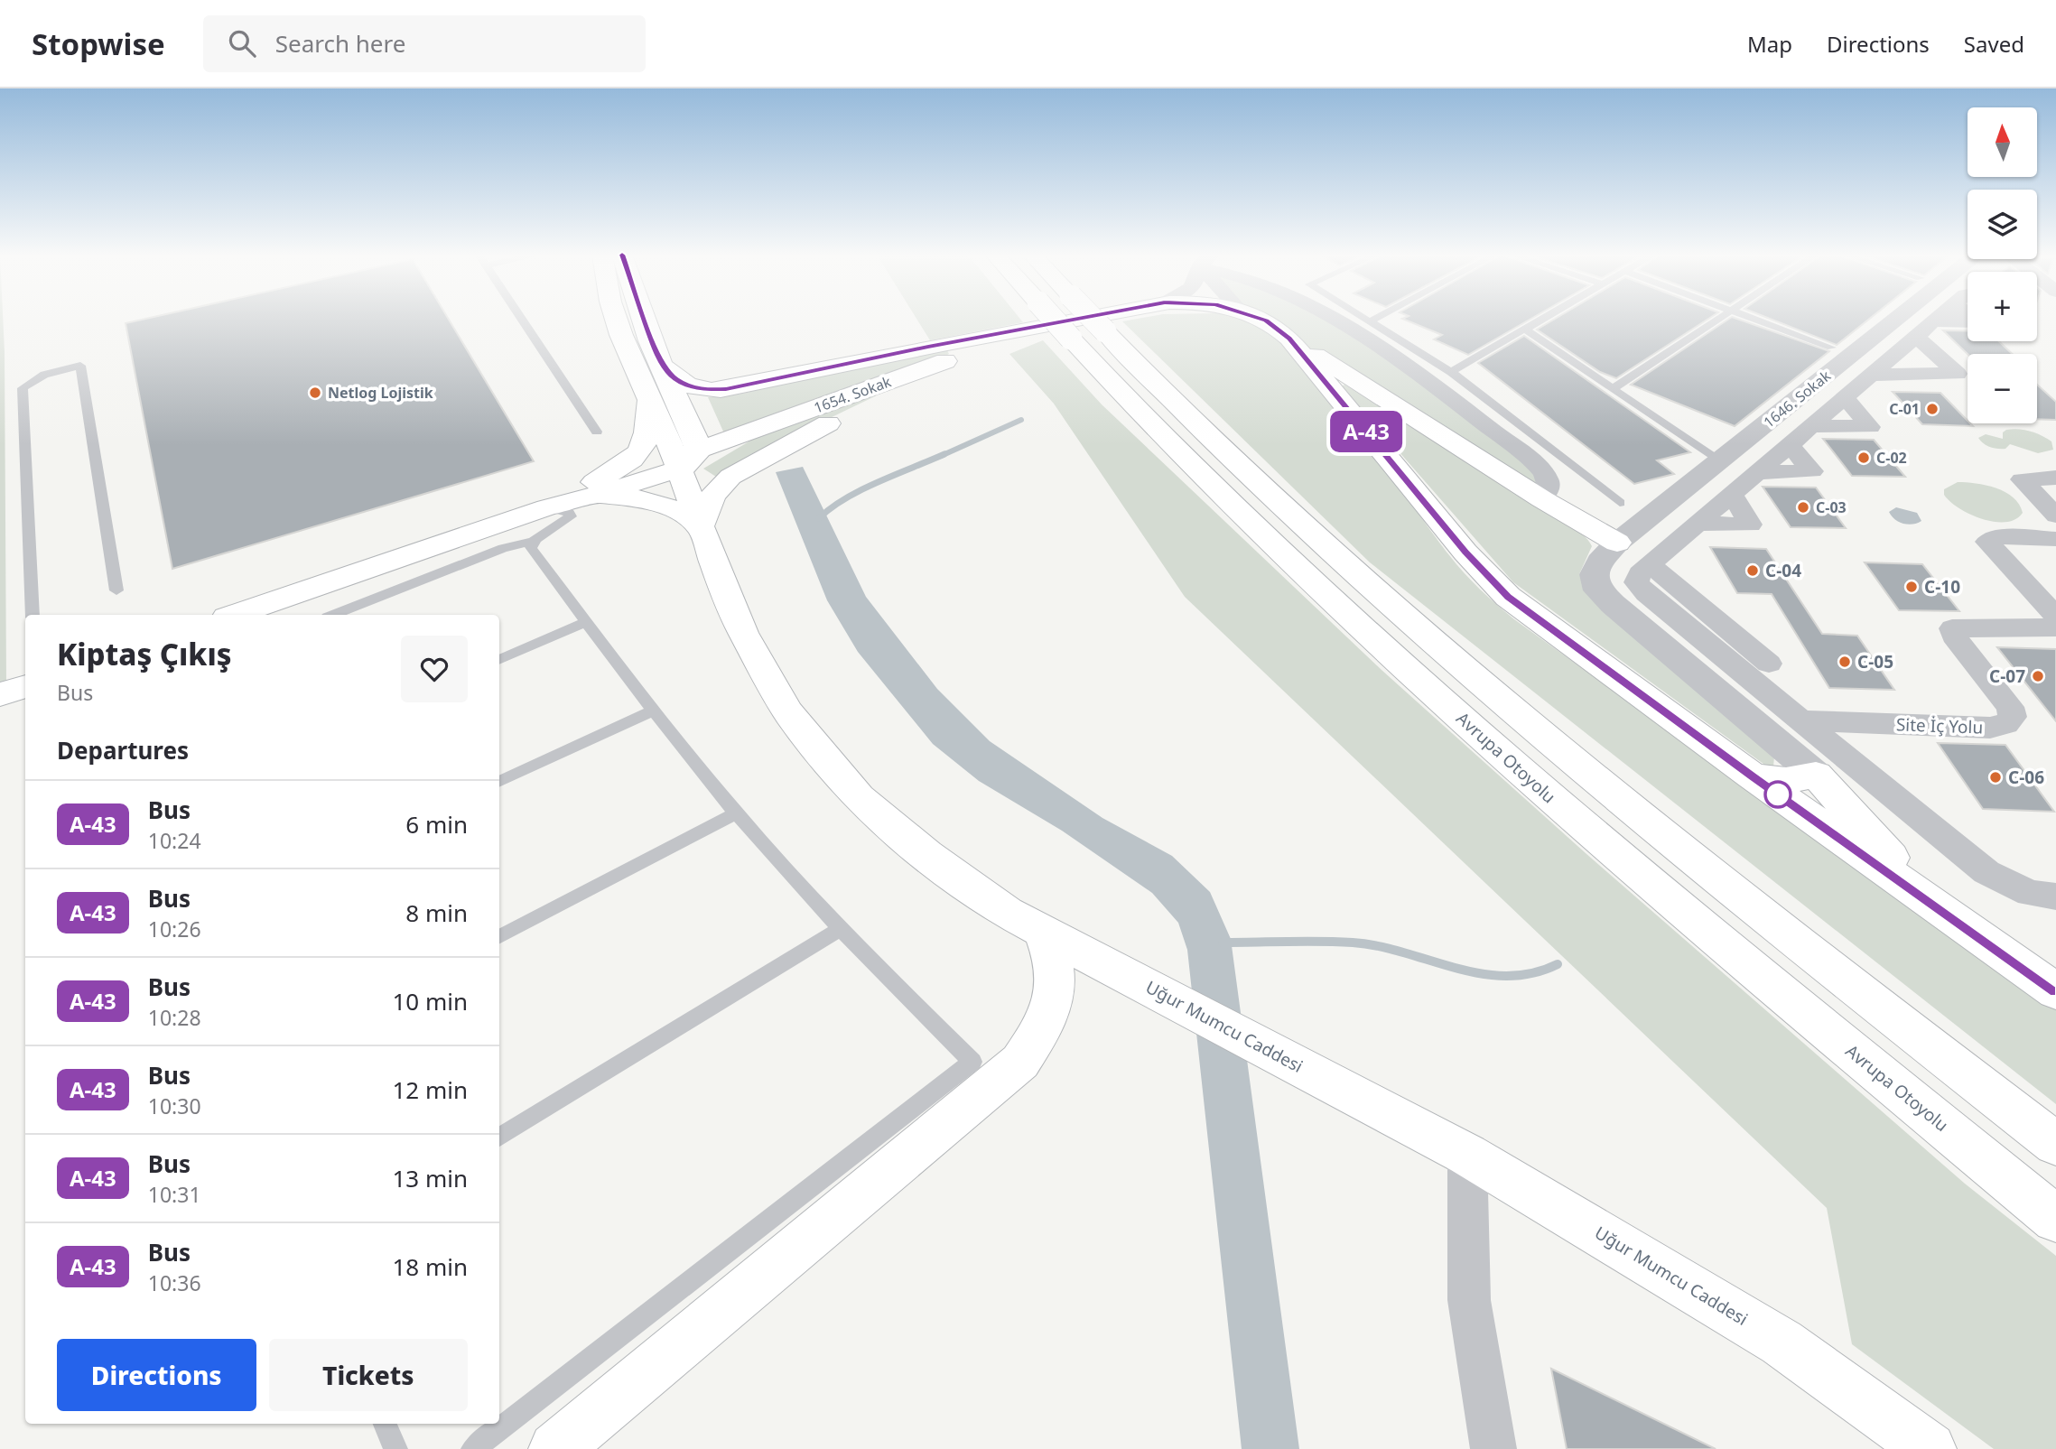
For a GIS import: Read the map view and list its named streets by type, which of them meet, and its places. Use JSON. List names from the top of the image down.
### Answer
{
  "streets": {
    "main road": ["1654. Sokak", "Avrupa Otoyolu", "Uğur Mumcu Caddesi"],
    "street": ["1646. Sokak", "Site İç Yolu"]
  },
  "crossings": [
    ["1654. Sokak", "Uğur Mumcu Caddesi"]
  ],
  "places": [
    "Netlog Lojistik",
    "C-01",
    "C-02",
    "C-03",
    "C-04",
    "C-10",
    "C-05",
    "C-07",
    "C-06"
  ],
  "lines": ["bus line A-43"],
  "north": "top",
  "page": {
    "header": "Stopwise",
    "search": "Search here",
    "nav": ["Map", "Directions", "Saved"],
    "on_map": "A-43",
    "map_buttons": ["+", "−"],
    "heading": [
      ["Kiptaş Çıkış", "Bus"],
      "Departures"
    ],
    "list": [
      {
        "mark": "A-43",
        "name": "Bus",
        "note": "10:24",
        "value": "6 min"
      },
      {
        "mark": "A-43",
        "name": "Bus",
        "note": "10:26",
        "value": "8 min"
      },
      {
        "mark": "A-43",
        "name": "Bus",
        "note": "10:28",
        "value": "10 min"
      },
      {
        "mark": "A-43",
        "name": "Bus",
        "note": "10:30",
        "value": "12 min"
      },
      {
        "mark": "A-43",
        "name": "Bus",
        "note": "10:31",
        "value": "13 min"
      },
      {
        "mark": "A-43",
        "name": "Bus",
        "note": "10:36",
        "value": "18 min"
      }
    ],
    "buttons": ["Directions", "Tickets"]
  }
}
